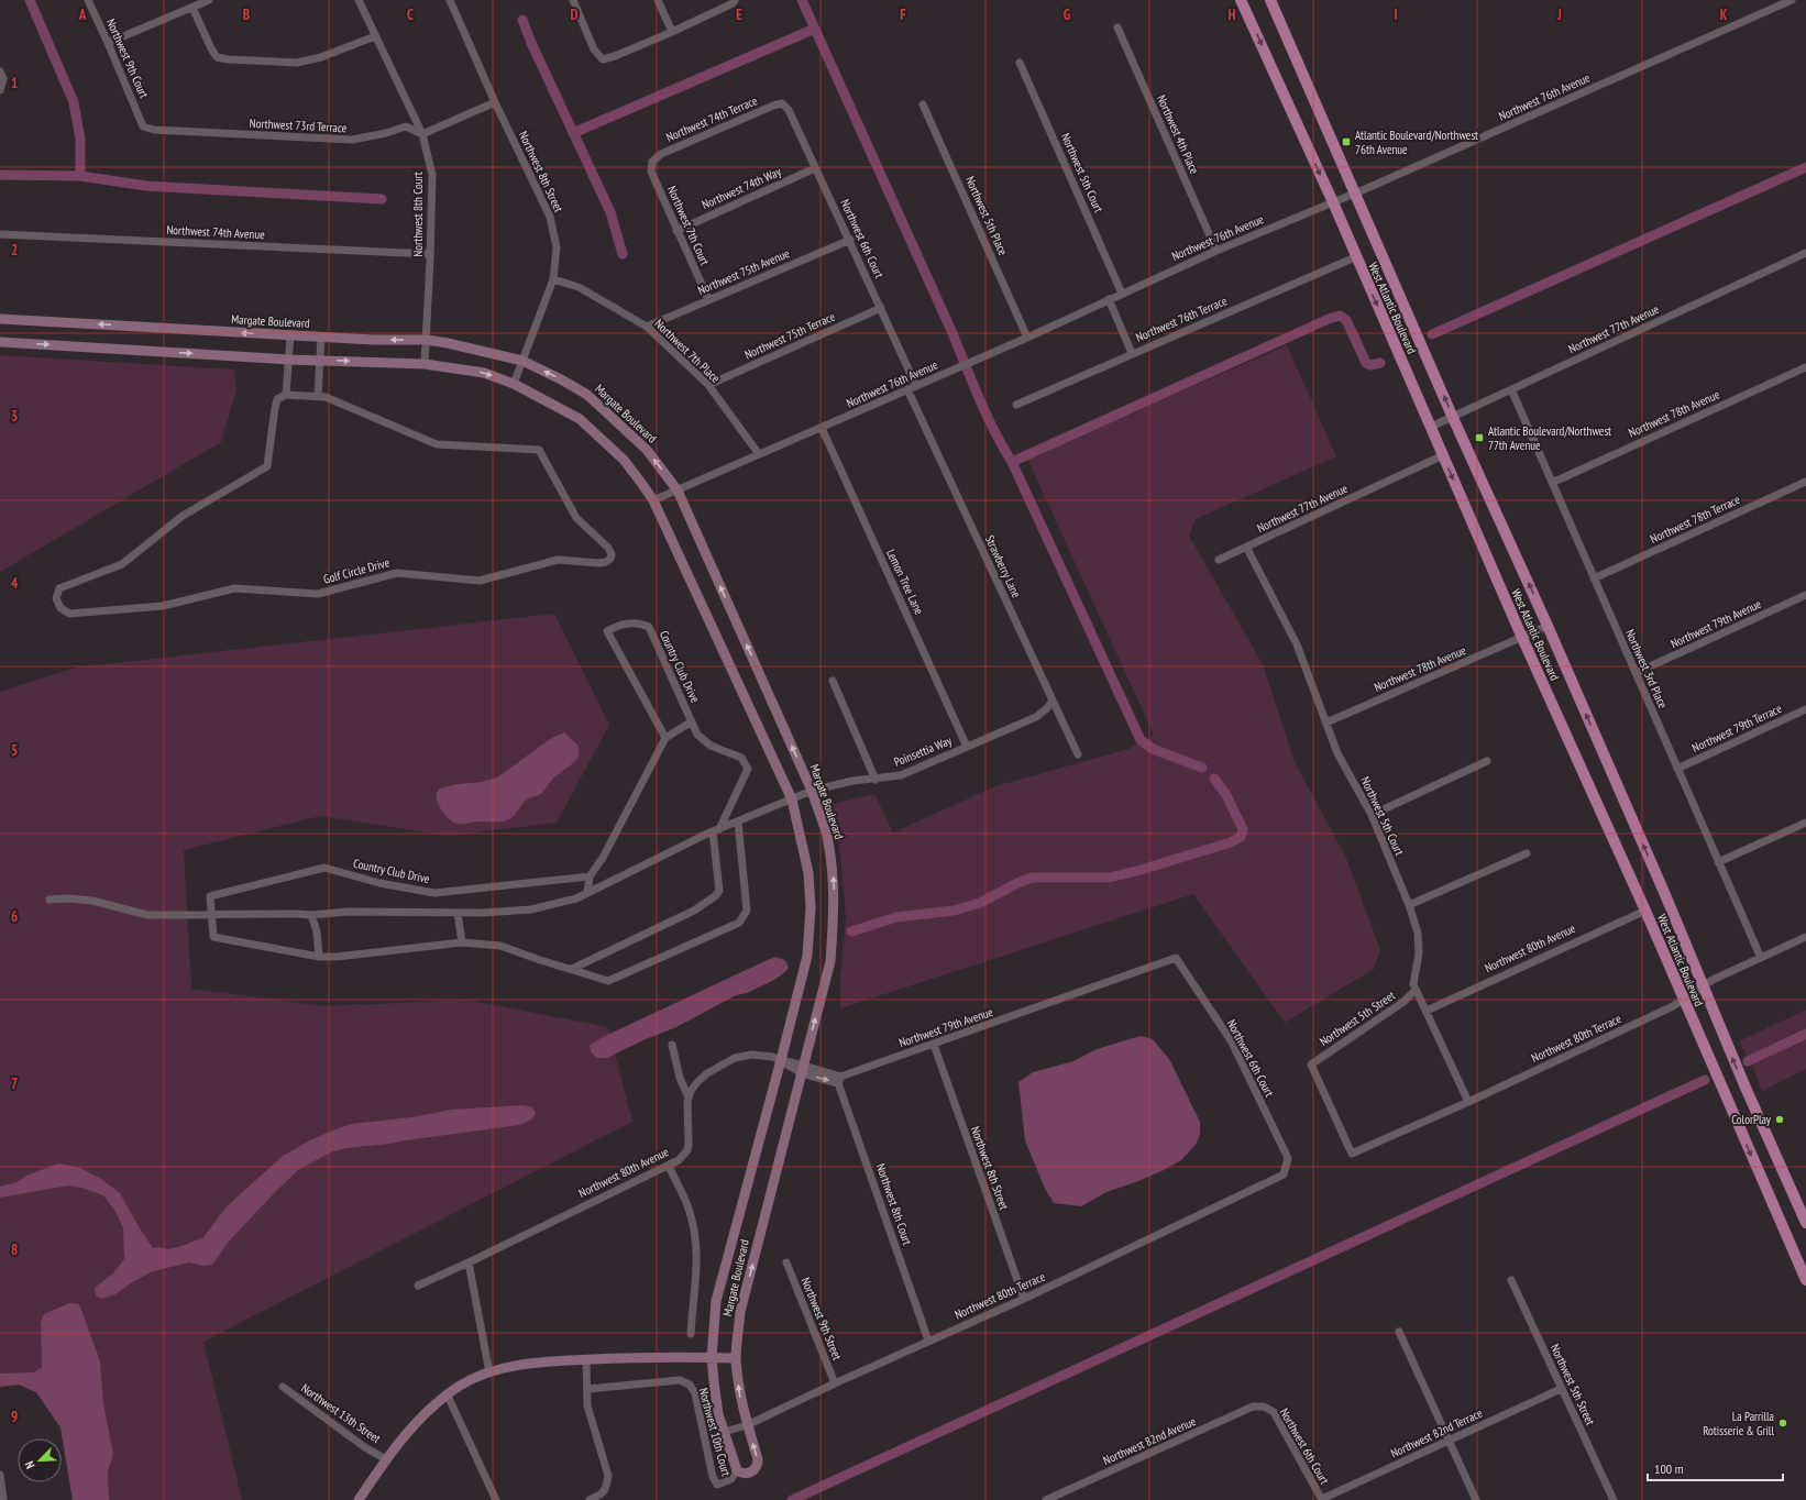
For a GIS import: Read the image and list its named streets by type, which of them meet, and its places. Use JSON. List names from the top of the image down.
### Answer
{
  "streets": {
    "main road": ["West Atlantic Boulevard"],
    "street": [
      "Northwest 9th Court",
      "Northwest 76th Avenue",
      "Northwest 74th Terrace",
      "Northwest 73rd Terrace",
      "Northwest 4th Place",
      "Northwest 8th Street",
      "Northwest 5th Court",
      "Northwest 74th Way",
      "Northwest 8th Court",
      "Northwest 5th Place",
      "Northwest 7th Court",
      "Northwest 74th Avenue",
      "Northwest 6th Court",
      "Northwest 75th Avenue",
      "Northwest 76th Terrace",
      "Margate Boulevard",
      "Northwest 77th Avenue",
      "Northwest 75th Terrace",
      "Northwest 7th Place",
      "Northwest 78th Avenue",
      "Northwest 78th Terrace",
      "Strawberry Lane",
      "Golf Circle Drive",
      "Lemon Tree Lane",
      "Northwest 79th Avenue",
      "Country Club Drive",
      "Northwest 3rd Place",
      "Northwest 79th Terrace",
      "Poinsettia Way",
      "Northwest 80th Avenue",
      "Northwest 5th Street",
      "Northwest 80th Terrace",
      "Northwest 9th Street",
      "Northwest 13th Street",
      "Northwest 10th Court",
      "Northwest 82nd Terrace",
      "Northwest 82nd Avenue"
    ]
  },
  "crossings": [
    ["Northwest 9th Court", "Northwest 73rd Terrace"],
    ["Northwest 76th Avenue", "Northwest 4th Place"],
    ["Northwest 76th Avenue", "Northwest 5th Court"],
    ["Northwest 76th Avenue", "Northwest 5th Place"],
    ["Northwest 76th Avenue", "Northwest 6th Court"],
    ["Northwest 76th Avenue", "West Atlantic Boulevard"],
    ["Northwest 76th Avenue", "Margate Boulevard"],
    ["Northwest 76th Avenue", "Northwest 7th Place"],
    ["Northwest 76th Avenue", "Strawberry Lane"],
    ["Northwest 76th Avenue", "Lemon Tree Lane"],
    ["Northwest 74th Terrace", "Northwest 7th Court"],
    ["Northwest 74th Terrace", "Northwest 6th Court"],
    ["Northwest 73rd Terrace", "Northwest 8th Court"],
    ["Northwest 8th Street", "Margate Boulevard"],
    ["Northwest 8th Street", "Northwest 7th Place"],
    ["Northwest 8th Street", "Northwest 79th Avenue"],
    ["Northwest 8th Street", "Northwest 80th Terrace"],
    ["Northwest 5th Court", "Northwest 77th Avenue"],
    ["Northwest 5th Court", "Northwest 78th Avenue"],
    ["Northwest 5th Court", "Northwest 80th Avenue"],
    ["Northwest 5th Court", "Northwest 5th Street"],
    ["Northwest 5th Court", "Northwest 80th Terrace"],
    ["Northwest 74th Way", "Northwest 7th Court"],
    ["Northwest 74th Way", "Northwest 6th Court"],
    ["Northwest 8th Court", "Northwest 74th Avenue"],
    ["Northwest 8th Court", "Margate Boulevard"],
    ["Northwest 8th Court", "Northwest 79th Avenue"],
    ["Northwest 8th Court", "Northwest 80th Terrace"],
    ["Northwest 7th Court", "Northwest 75th Avenue"],
    ["Northwest 6th Court", "Northwest 75th Avenue"],
    ["Northwest 6th Court", "Northwest 75th Terrace"],
    ["Northwest 6th Court", "Northwest 79th Avenue"],
    ["Northwest 6th Court", "Northwest 80th Terrace"],
    ["Northwest 6th Court", "Northwest 82nd Terrace"],
    ["Northwest 6th Court", "Northwest 82nd Avenue"],
    ["Northwest 75th Avenue", "Northwest 7th Place"],
    ["West Atlantic Boulevard", "Northwest 76th Terrace"],
    ["West Atlantic Boulevard", "Northwest 77th Avenue"],
    ["West Atlantic Boulevard", "Northwest 78th Avenue"],
    ["West Atlantic Boulevard", "Northwest 80th Avenue"],
    ["West Atlantic Boulevard", "Northwest 80th Terrace"],
    ["Margate Boulevard", "Golf Circle Drive"],
    ["Margate Boulevard", "Poinsettia Way"],
    ["Margate Boulevard", "Northwest 80th Terrace"],
    ["Margate Boulevard", "Northwest 10th Court"],
    ["Northwest 77th Avenue", "Northwest 3rd Place"],
    ["Northwest 75th Terrace", "Northwest 7th Place"],
    ["Northwest 78th Avenue", "Northwest 3rd Place"],
    ["Northwest 78th Terrace", "Northwest 3rd Place"],
    ["Strawberry Lane", "Poinsettia Way"],
    ["Lemon Tree Lane", "Poinsettia Way"],
    ["Northwest 79th Avenue", "Northwest 3rd Place"],
    ["Northwest 3rd Place", "Northwest 79th Terrace"],
    ["Northwest 3rd Place", "Northwest 80th Terrace"],
    ["Northwest 5th Street", "Northwest 80th Terrace"],
    ["Northwest 5th Street", "Northwest 82nd Terrace"],
    ["Northwest 80th Terrace", "Northwest 9th Street"]
  ],
  "places": {
    "transit": ["Atlantic Boulevard/Northwest 76th Avenue", "Atlantic Boulevard/Northwest 77th Avenue"],
    "other": ["ColorPlay", "La Parrilla Rotisserie & Grill"]
  },
  "scale_bar": "100 m",
  "north": "bottom left",
  "grid": {
    "columns": [
      "A",
      "B",
      "C",
      "D",
      "E",
      "F",
      "G",
      "H",
      "I",
      "J",
      "K"
    ],
    "rows": [
      "1",
      "2",
      "3",
      "4",
      "5",
      "6",
      "7",
      "8",
      "9"
    ]
  }
}
